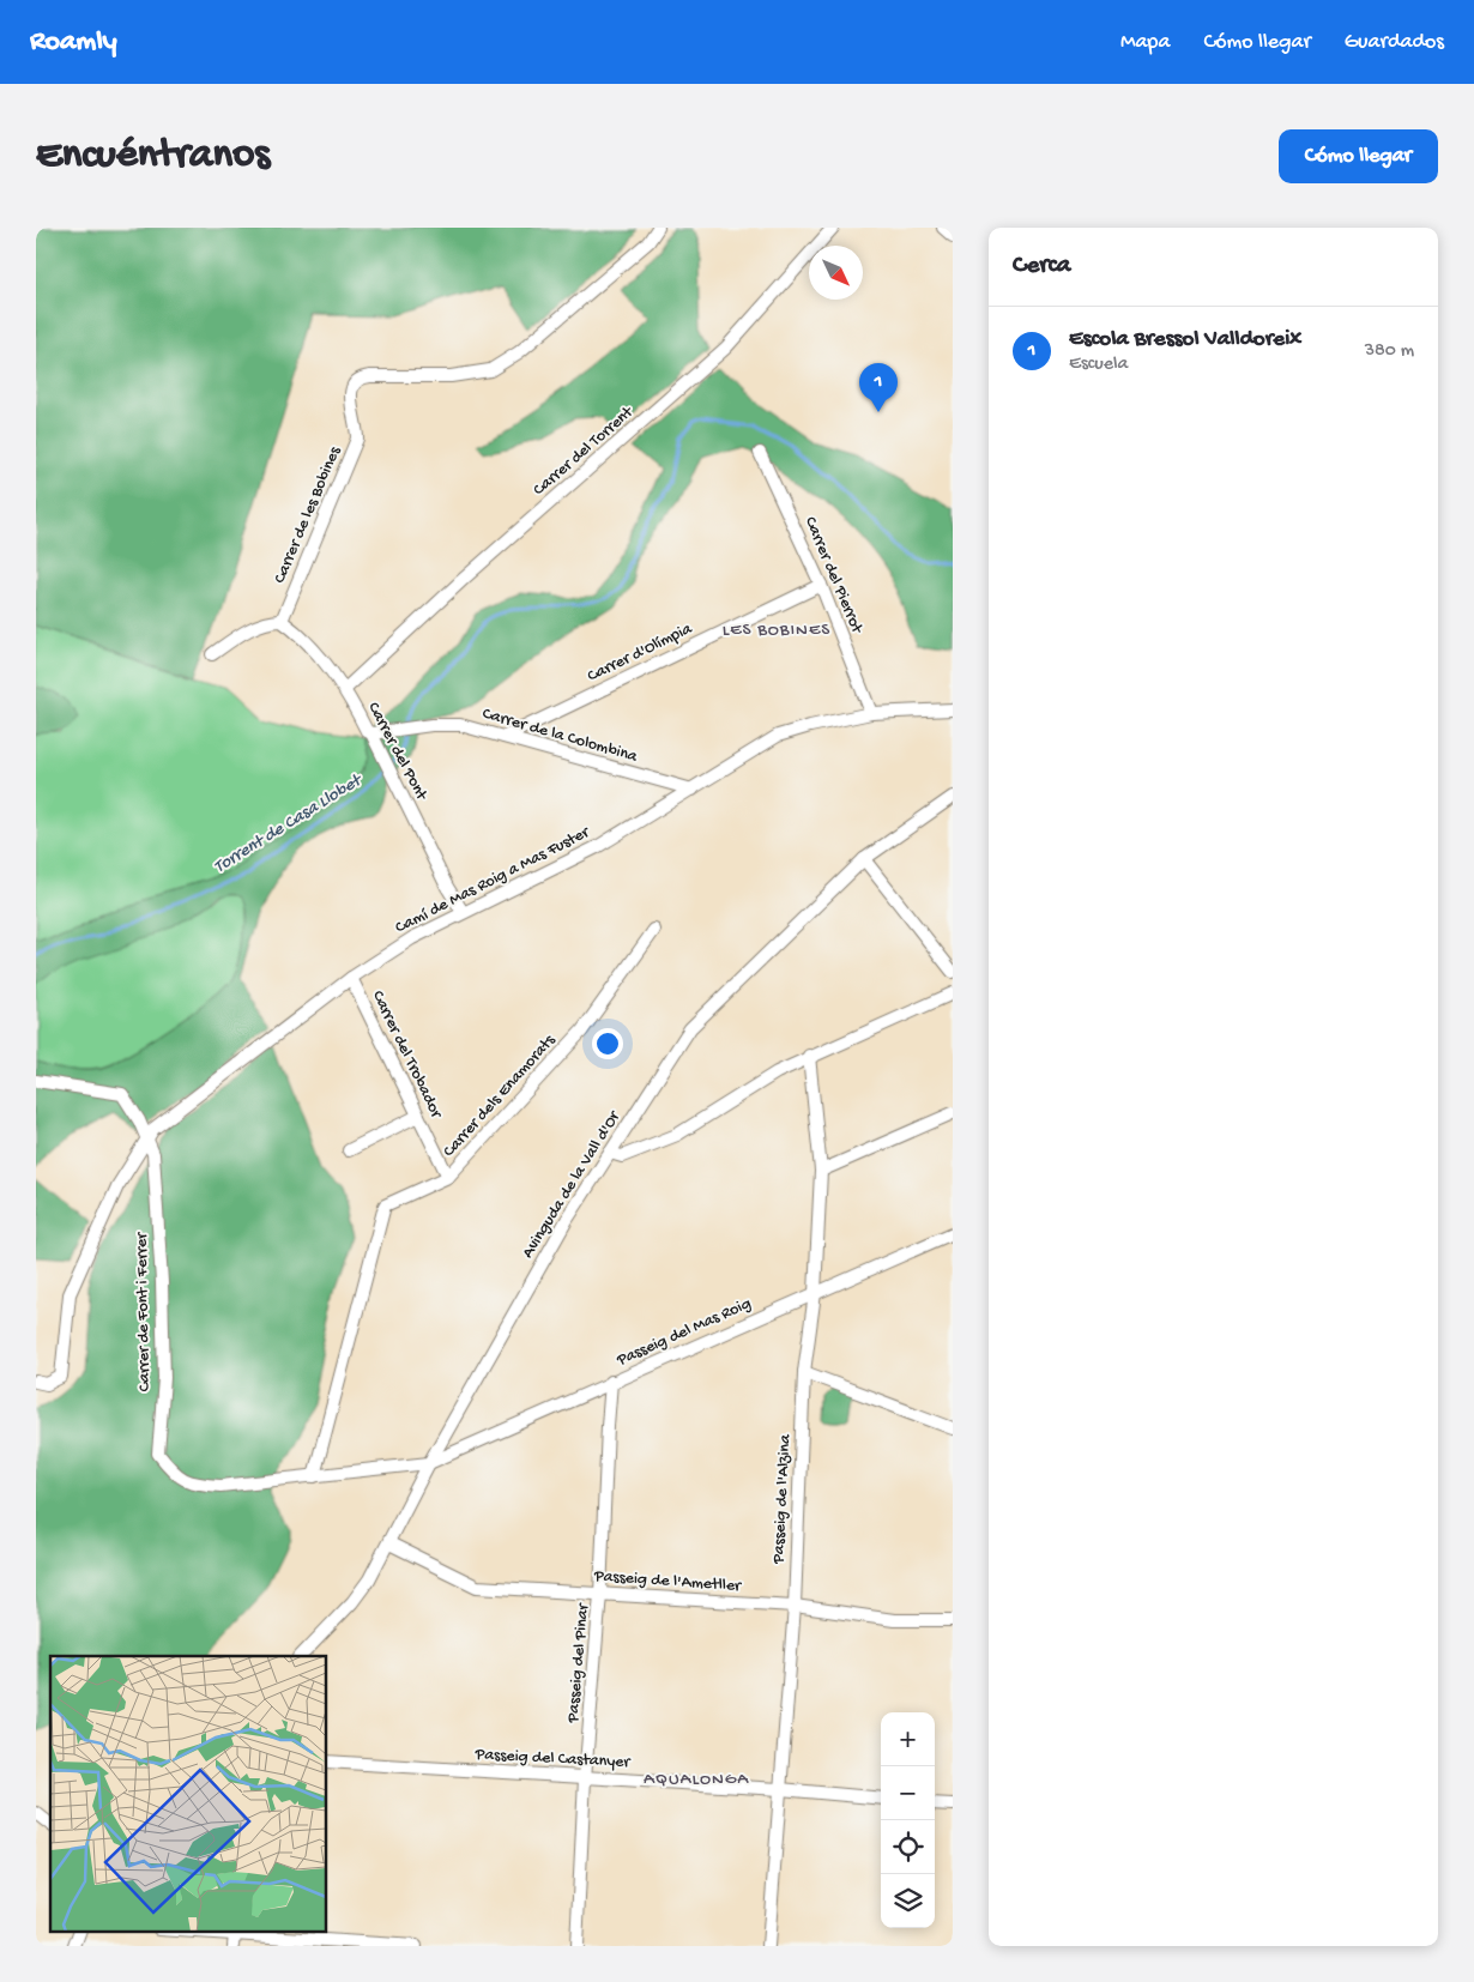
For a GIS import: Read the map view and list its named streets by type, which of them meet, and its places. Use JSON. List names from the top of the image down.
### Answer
{
  "streets": {
    "street": [
      "Carrer del Torrent",
      "Carrer de les Bobines",
      "Carrer del Pierrot",
      "Carrer d'Olímpia",
      "Carrer de la Colombina",
      "Carrer del Pont",
      "Camí de Mas Roig a Mas Fuster",
      "Carrer del Trobador",
      "Carrer dels Enamorats",
      "Avinguda de la Vall d'Or",
      "Carrer de Font i Ferrer",
      "Passeig del Mas Roig",
      "Passeig de l'Alzina",
      "Passeig de l'Ametller",
      "Passeig del Pinar",
      "Passeig del Castanyer"
    ]
  },
  "crossings": [
    ["Carrer del Torrent", "Carrer del Pont"],
    ["Carrer de les Bobines", "Carrer del Pont"],
    ["Carrer del Pierrot", "Carrer d'Olímpia"],
    ["Carrer del Pierrot", "Camí de Mas Roig a Mas Fuster"],
    ["Carrer d'Olímpia", "Carrer de la Colombina"],
    ["Carrer de la Colombina", "Carrer del Pont"],
    ["Carrer de la Colombina", "Camí de Mas Roig a Mas Fuster"],
    ["Carrer del Pont", "Camí de Mas Roig a Mas Fuster"],
    ["Camí de Mas Roig a Mas Fuster", "Carrer del Trobador"],
    ["Camí de Mas Roig a Mas Fuster", "Carrer de Font i Ferrer"],
    ["Carrer del Trobador", "Carrer dels Enamorats"],
    ["Carrer dels Enamorats", "Carrer de Font i Ferrer"],
    ["Avinguda de la Vall d'Or", "Carrer de Font i Ferrer"],
    ["Avinguda de la Vall d'Or", "Passeig del Mas Roig"],
    ["Avinguda de la Vall d'Or", "Passeig de l'Ametller"],
    ["Carrer de Font i Ferrer", "Passeig del Mas Roig"],
    ["Passeig del Mas Roig", "Passeig de l'Alzina"],
    ["Passeig del Mas Roig", "Passeig del Pinar"],
    ["Passeig de l'Alzina", "Passeig de l'Ametller"],
    ["Passeig de l'Alzina", "Passeig del Castanyer"],
    ["Passeig de l'Ametller", "Passeig del Pinar"],
    ["Passeig del Pinar", "Passeig del Castanyer"]
  ],
  "districts": ["LES BOBINES", "AQUALONGA"],
  "water": ["Torrent de Casa Llobet"],
  "north": "bottom right",
  "page": {
    "header": "Roamly",
    "nav": ["Mapa", "Cómo llegar", "Guardados"],
    "buttons": "Cómo llegar",
    "title": "Encuéntranos",
    "heading": "Cerca",
    "list": [
      {
        "mark": "1",
        "name": "Escola Bressol Valldoreix",
        "note": "Escuela",
        "value": "380 m"
      }
    ],
    "pins": "1",
    "map_buttons": ["+", "−"]
  }
}
